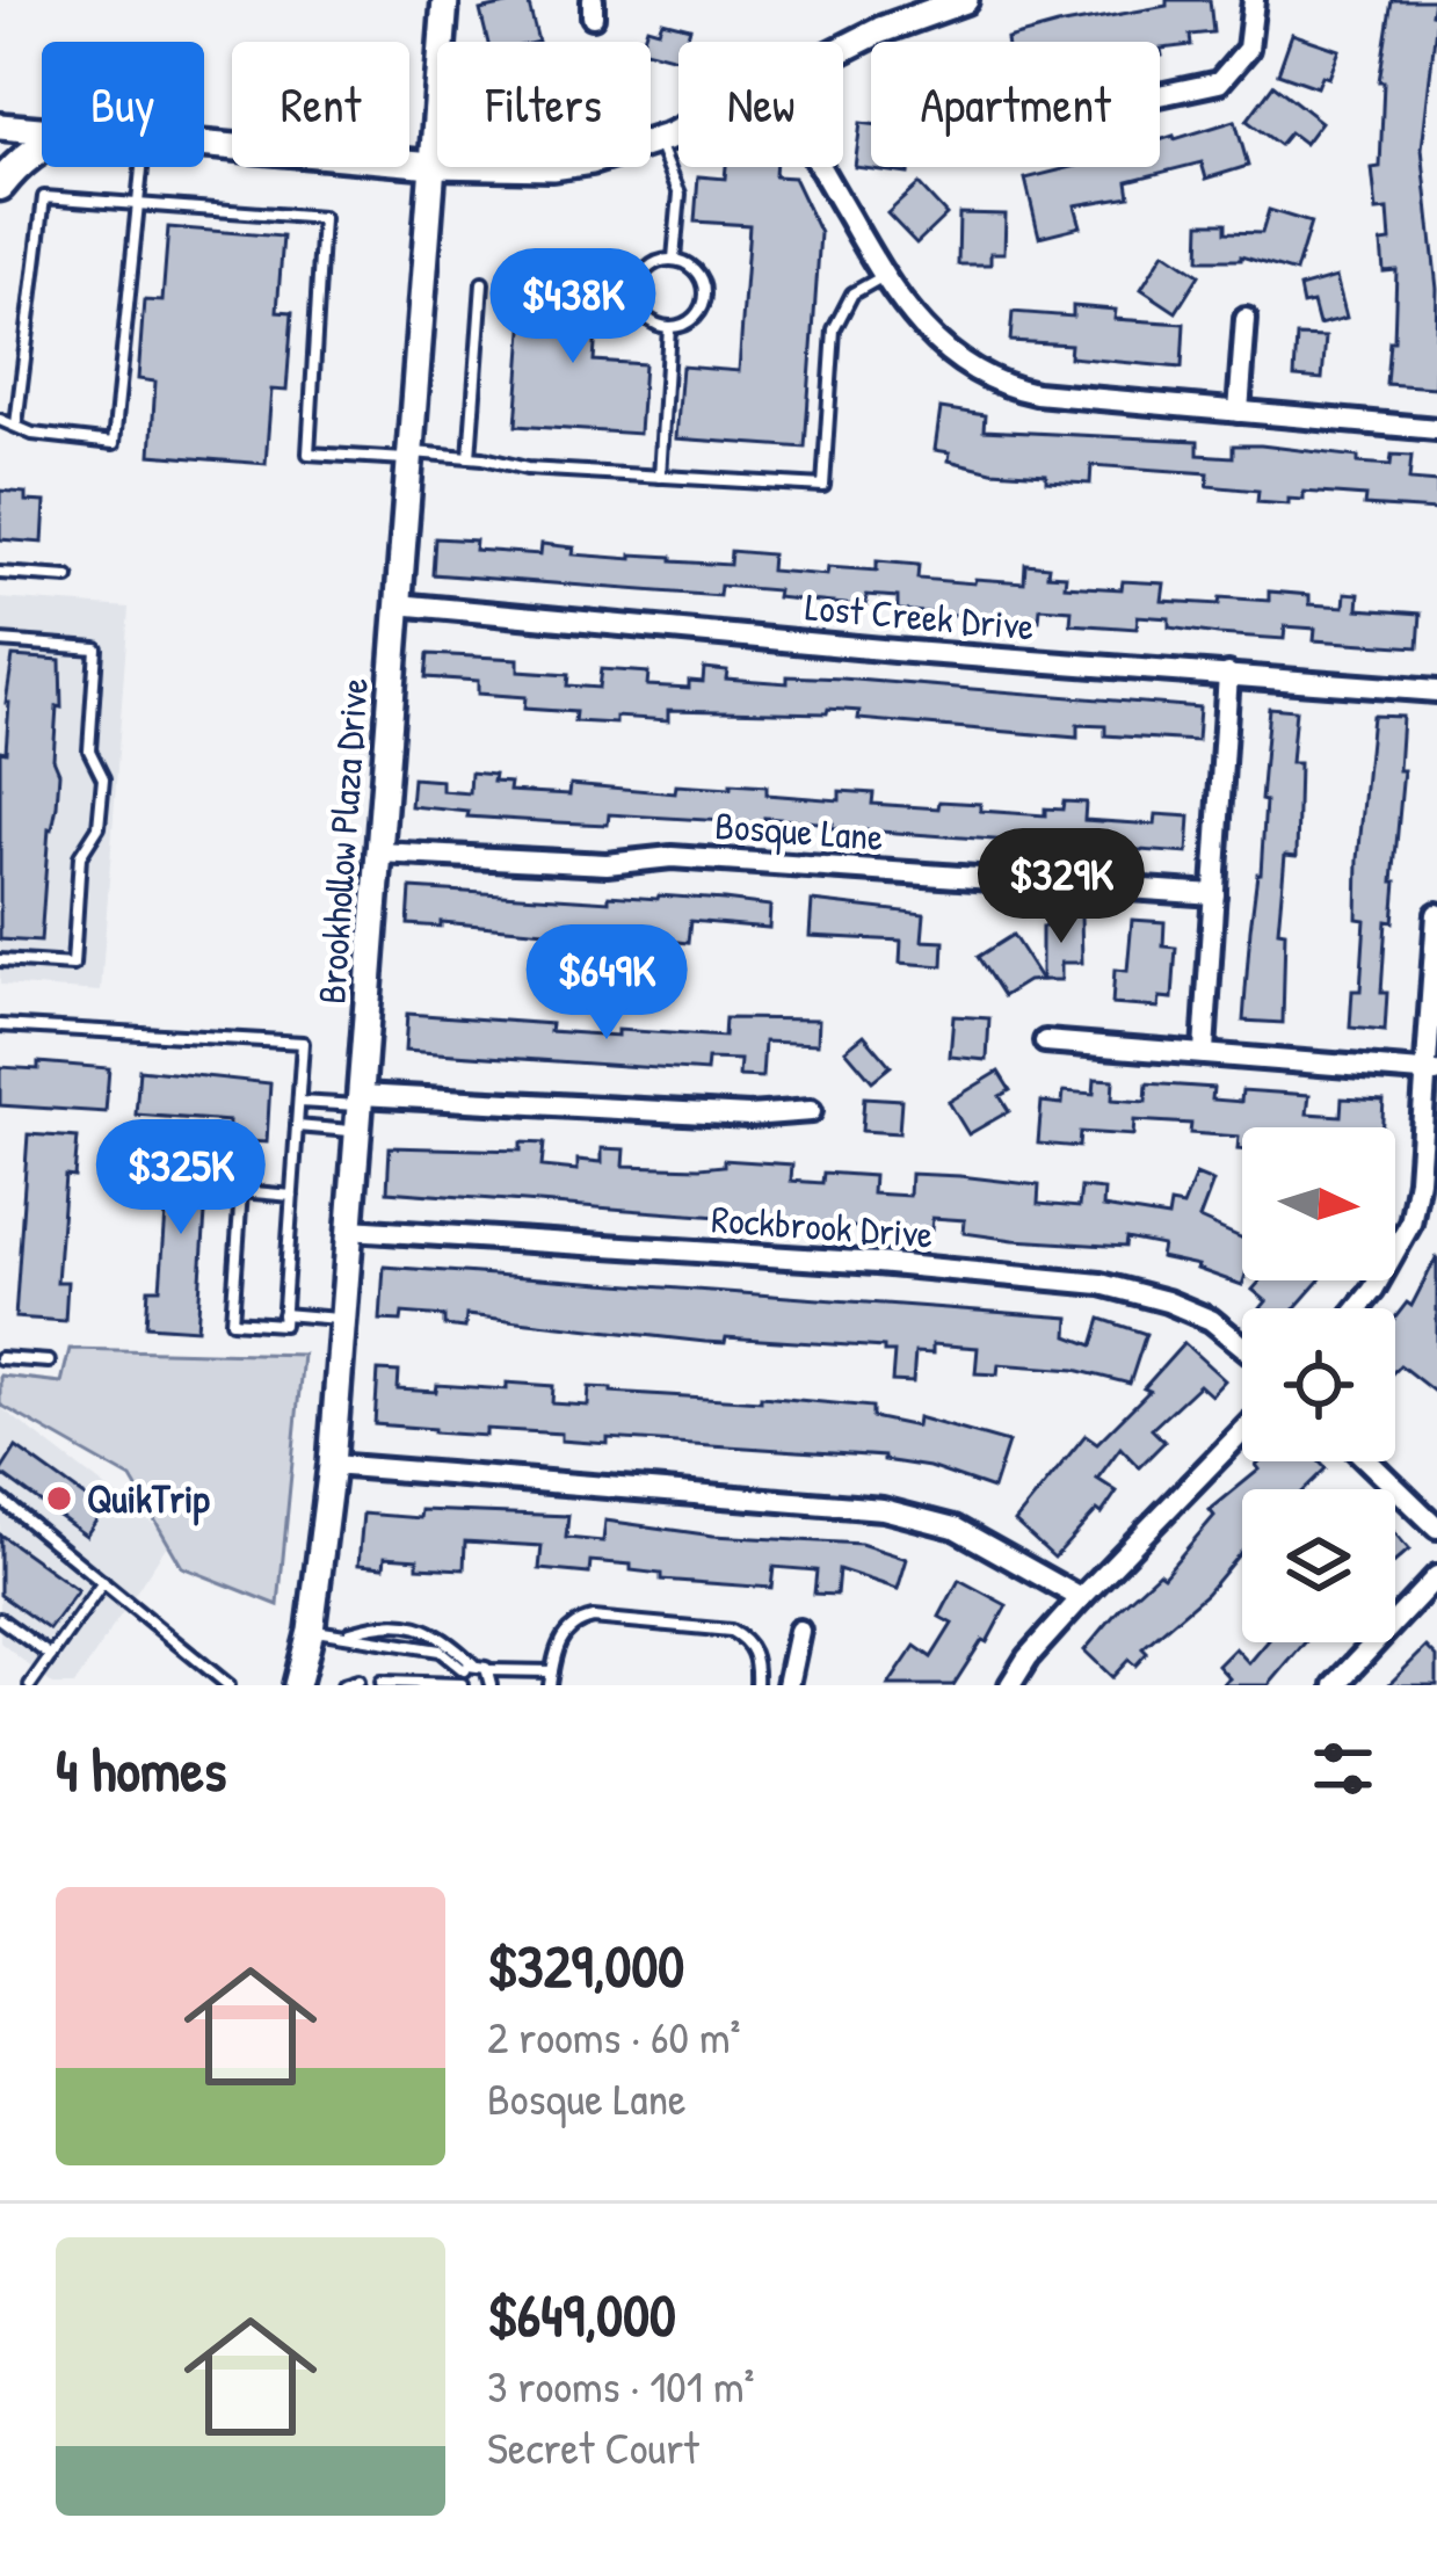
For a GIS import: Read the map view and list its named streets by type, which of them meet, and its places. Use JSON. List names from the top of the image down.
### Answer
{
  "streets": {
    "street": [
      "Lost Creek Drive",
      "Bosque Lane",
      "Brookhollow Plaza Drive",
      "Rockbrook Drive"
    ]
  },
  "crossings": [
    ["Lost Creek Drive", "Brookhollow Plaza Drive"],
    ["Bosque Lane", "Brookhollow Plaza Drive"],
    ["Brookhollow Plaza Drive", "Rockbrook Drive"]
  ],
  "places": ["QuikTrip"],
  "north": "right",
  "page": {
    "chip": [
      "Buy",
      "Rent",
      "Filters",
      "New",
      "Apartment"
    ],
    "price": [
      "$438K",
      "$329K",
      "$649K",
      "$325K"
    ],
    "heading": "4 homes",
    "list": [
      {
        "name": "$329,000",
        "note": "2 rooms · 60 m² · Bosque Lane"
      },
      {
        "name": "$649,000",
        "note": "3 rooms · 101 m² · Secret Court"
      }
    ]
  }
}
